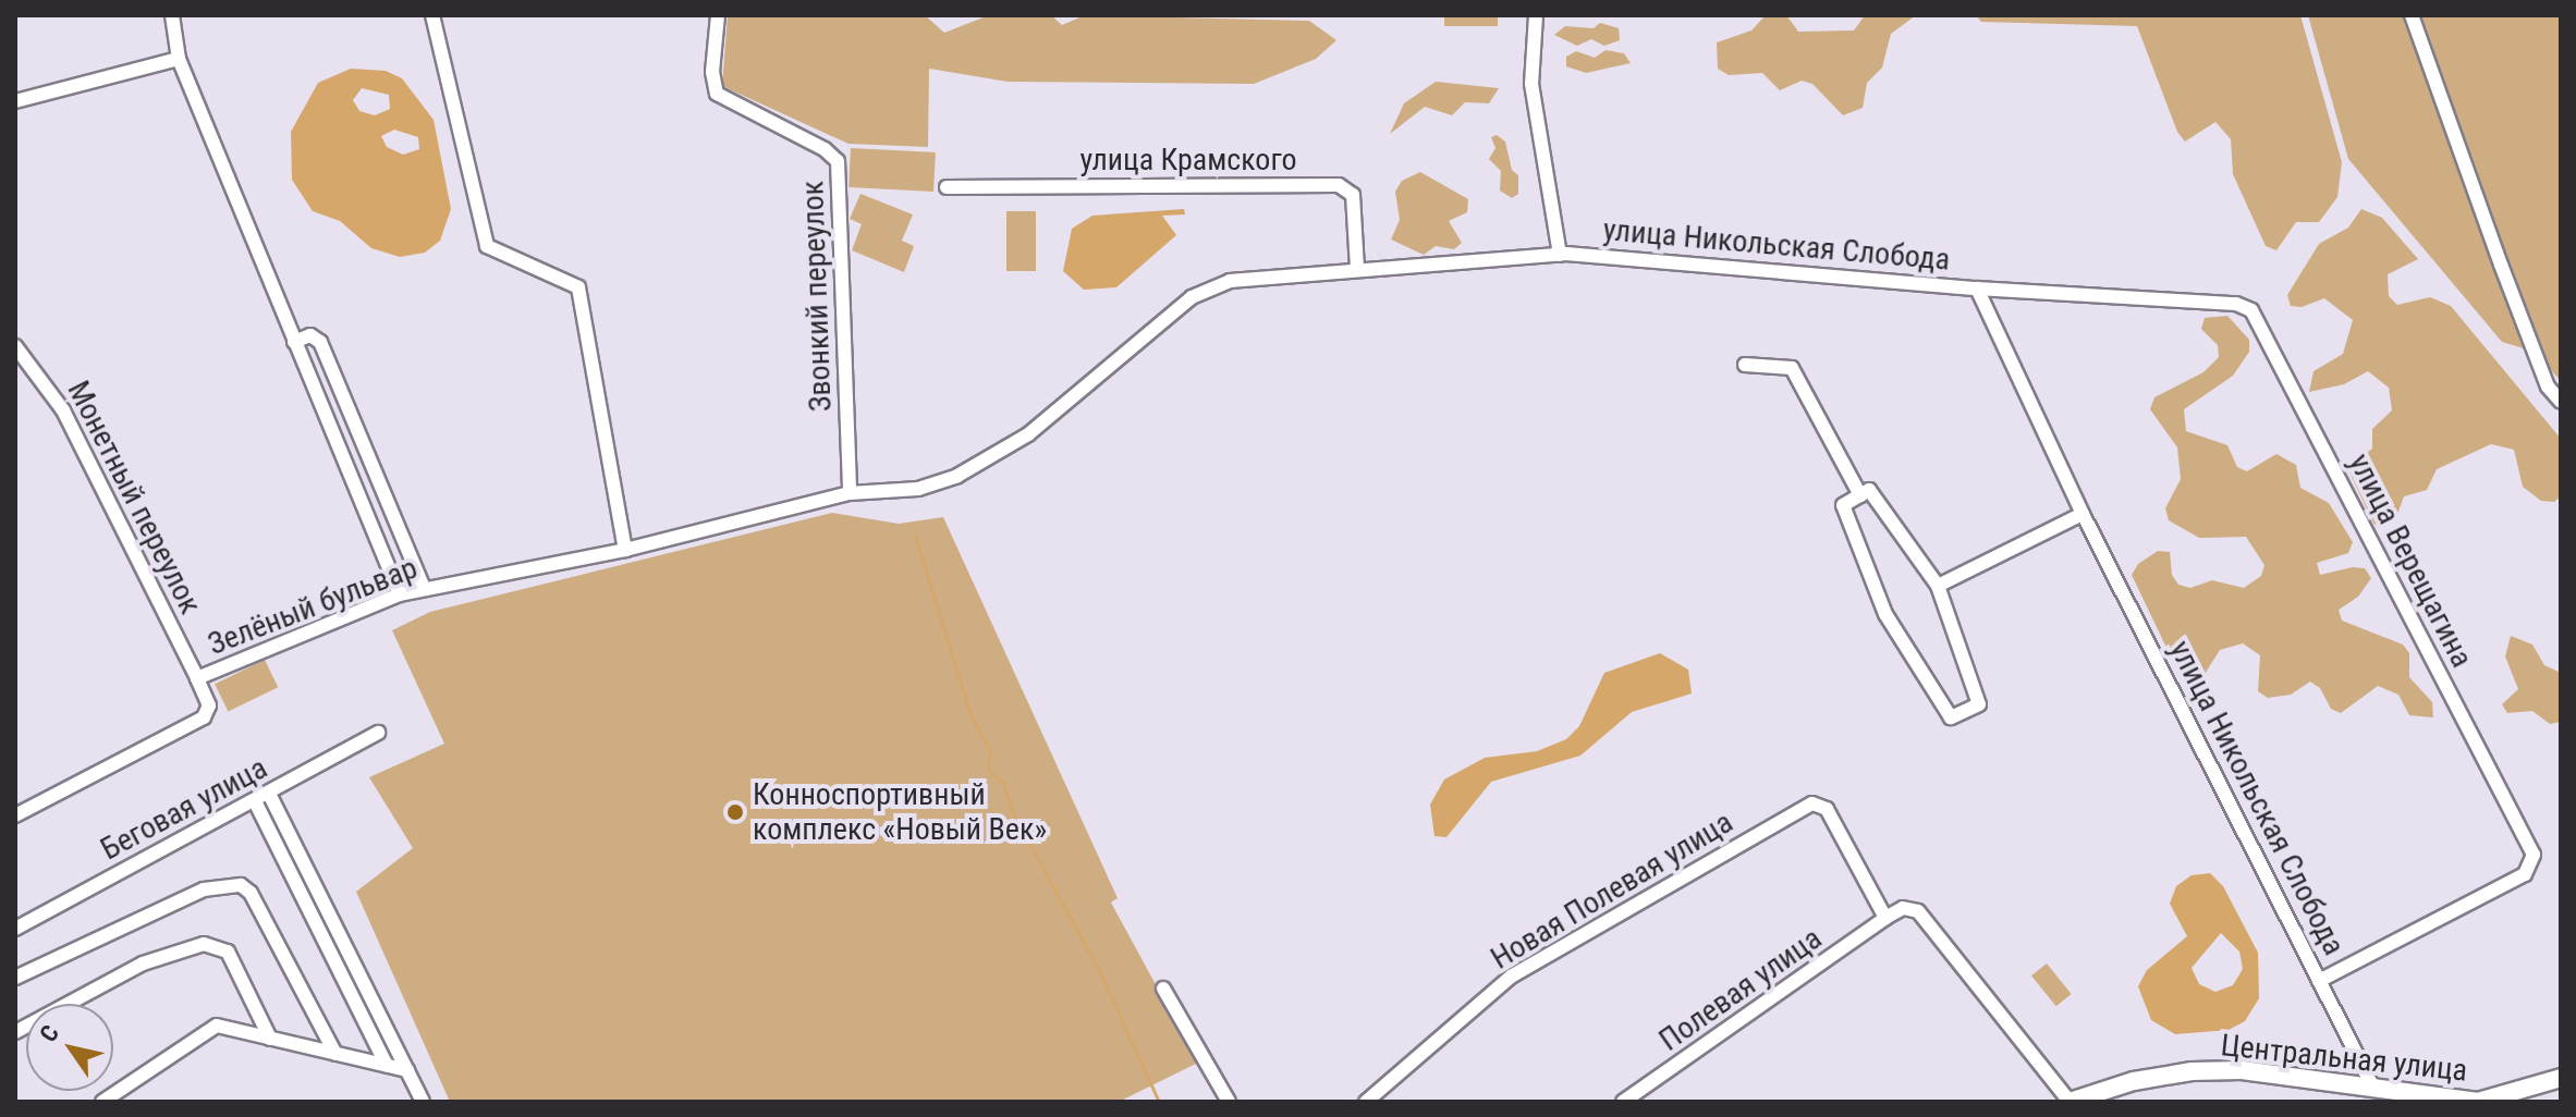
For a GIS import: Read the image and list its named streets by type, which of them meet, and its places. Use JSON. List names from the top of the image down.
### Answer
{
  "streets": {
    "street": [
      "улица Крамского",
      "улица Никольская Слобода",
      "Звонкий переулок",
      "Монетный переулок",
      "улица Верещагина",
      "Зелёный бульвар",
      "Беговая улица",
      "Новая Полевая улица",
      "Полевая улица",
      "Центральная улица"
    ]
  },
  "crossings": [
    ["улица Крамского", "улица Никольская Слобода"],
    ["улица Никольская Слобода", "Звонкий переулок"],
    ["улица Никольская Слобода", "улица Верещагина"],
    ["улица Никольская Слобода", "Зелёный бульвар"],
    ["улица Никольская Слобода", "Центральная улица"],
    ["Звонкий переулок", "Зелёный бульвар"],
    ["Монетный переулок", "Зелёный бульвар"],
    ["Новая Полевая улица", "Полевая улица"]
  ],
  "places": ["Конноспортивный комплекс «Новый Век»"],
  "north": "top left"
}
